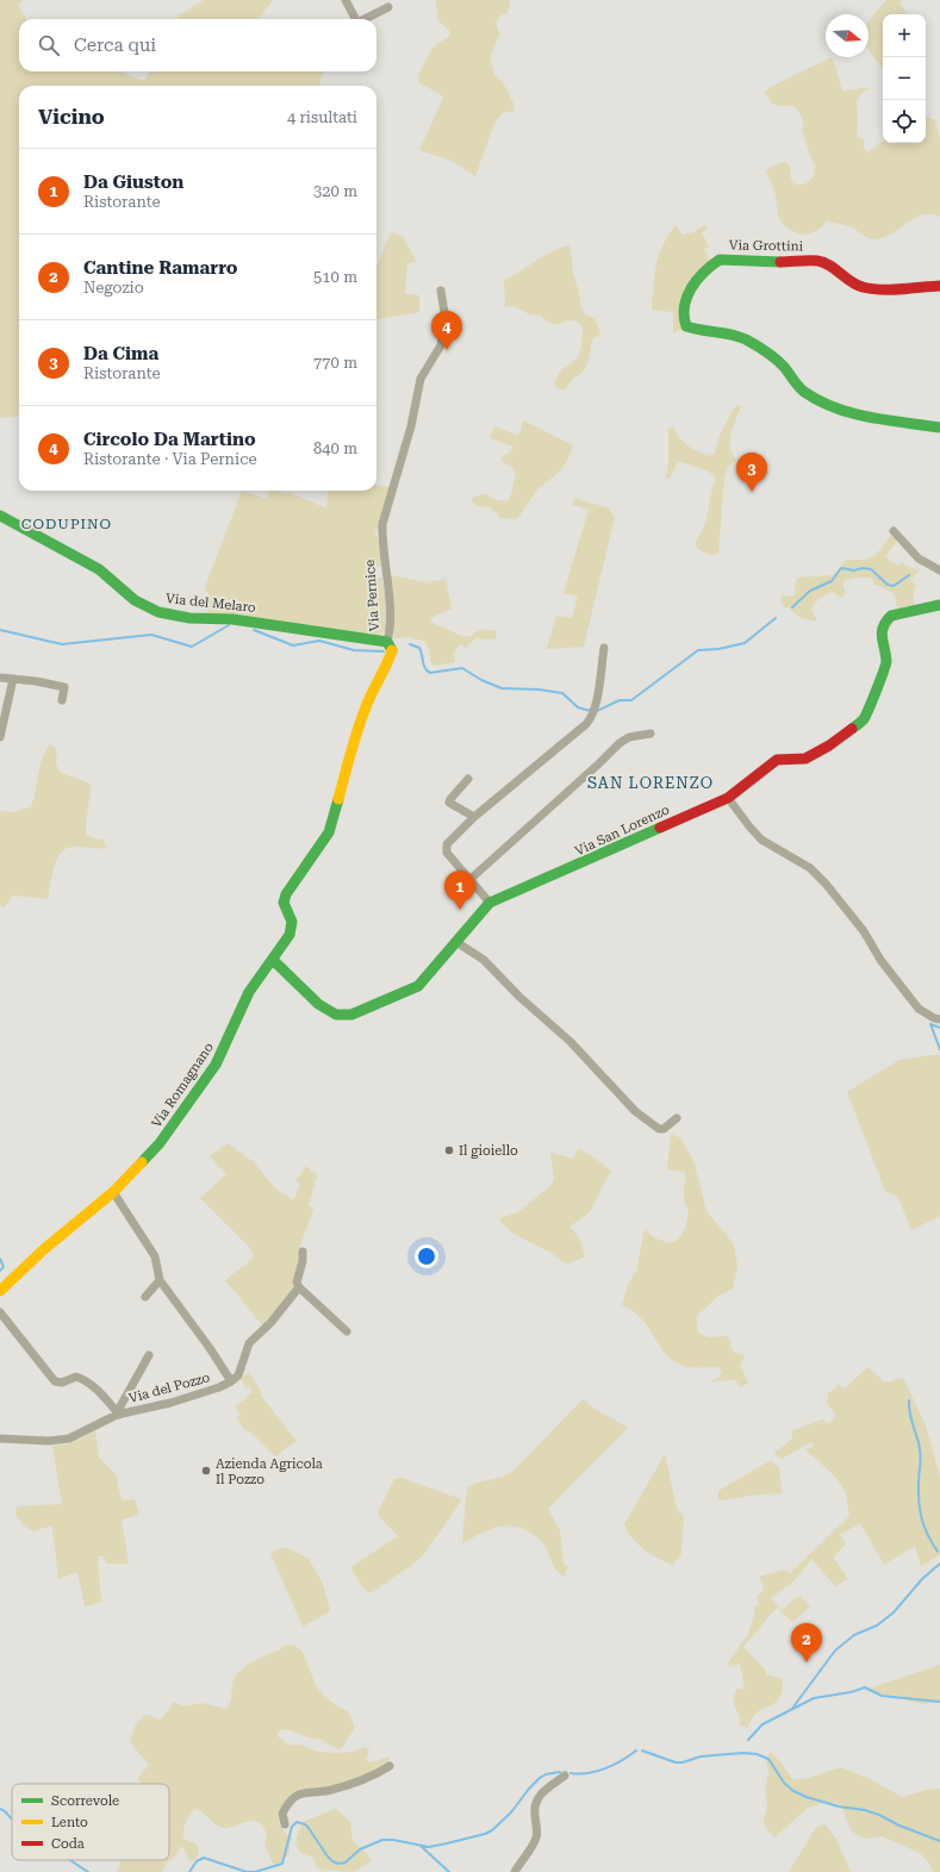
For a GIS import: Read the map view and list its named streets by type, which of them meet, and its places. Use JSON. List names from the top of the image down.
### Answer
{
  "streets": {
    "street": [
      "Via Grottini",
      "Via Pernice",
      "Via del Melaro",
      "Via San Lorenzo",
      "Via Romagnano",
      "Via del Pozzo"
    ]
  },
  "crossings": [
    ["Via Pernice", "Via del Melaro"],
    ["Via Pernice", "Via San Lorenzo"],
    ["Via Pernice", "Via Romagnano"],
    ["Via San Lorenzo", "Via Romagnano"]
  ],
  "districts": ["CODUPINO", "SAN LORENZO"],
  "places": ["Il gioiello", "Azienda Agricola Il Pozzo"],
  "legend": ["Scorrevole", "Lento", "Coda"],
  "north": "right",
  "page": {
    "map_buttons": ["+", "−"],
    "search": "Cerca qui",
    "heading": ["Vicino", "4 risultati"],
    "list": [
      {
        "mark": "1",
        "name": "Da Giuston",
        "note": "Ristorante",
        "value": "320 m"
      },
      {
        "mark": "2",
        "name": "Cantine Ramarro",
        "note": "Negozio",
        "value": "510 m"
      },
      {
        "mark": "3",
        "name": "Da Cima",
        "note": "Ristorante",
        "value": "770 m"
      },
      {
        "mark": "4",
        "name": "Circolo Da Martino",
        "note": "Ristorante · Via Pernice",
        "value": "840 m"
      }
    ],
    "pins": [
      "4",
      "3",
      "1",
      "2"
    ]
  }
}
